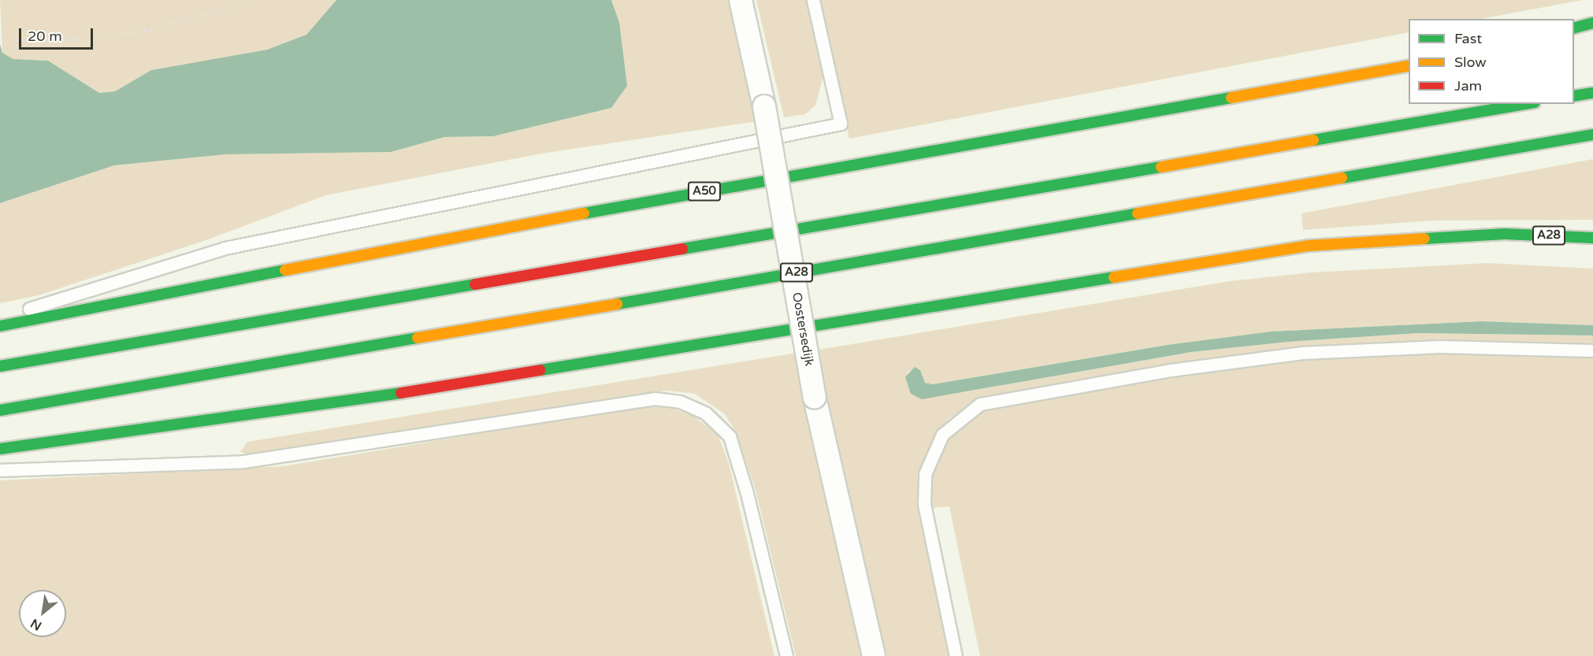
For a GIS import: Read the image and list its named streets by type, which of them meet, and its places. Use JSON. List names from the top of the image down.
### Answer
{
  "streets": {
    "highway": ["A50", "A28"],
    "street": ["Oostersedijk"]
  },
  "legend": ["Fast", "Slow", "Jam"],
  "scale_bar": "20 m",
  "north": "bottom left"
}
